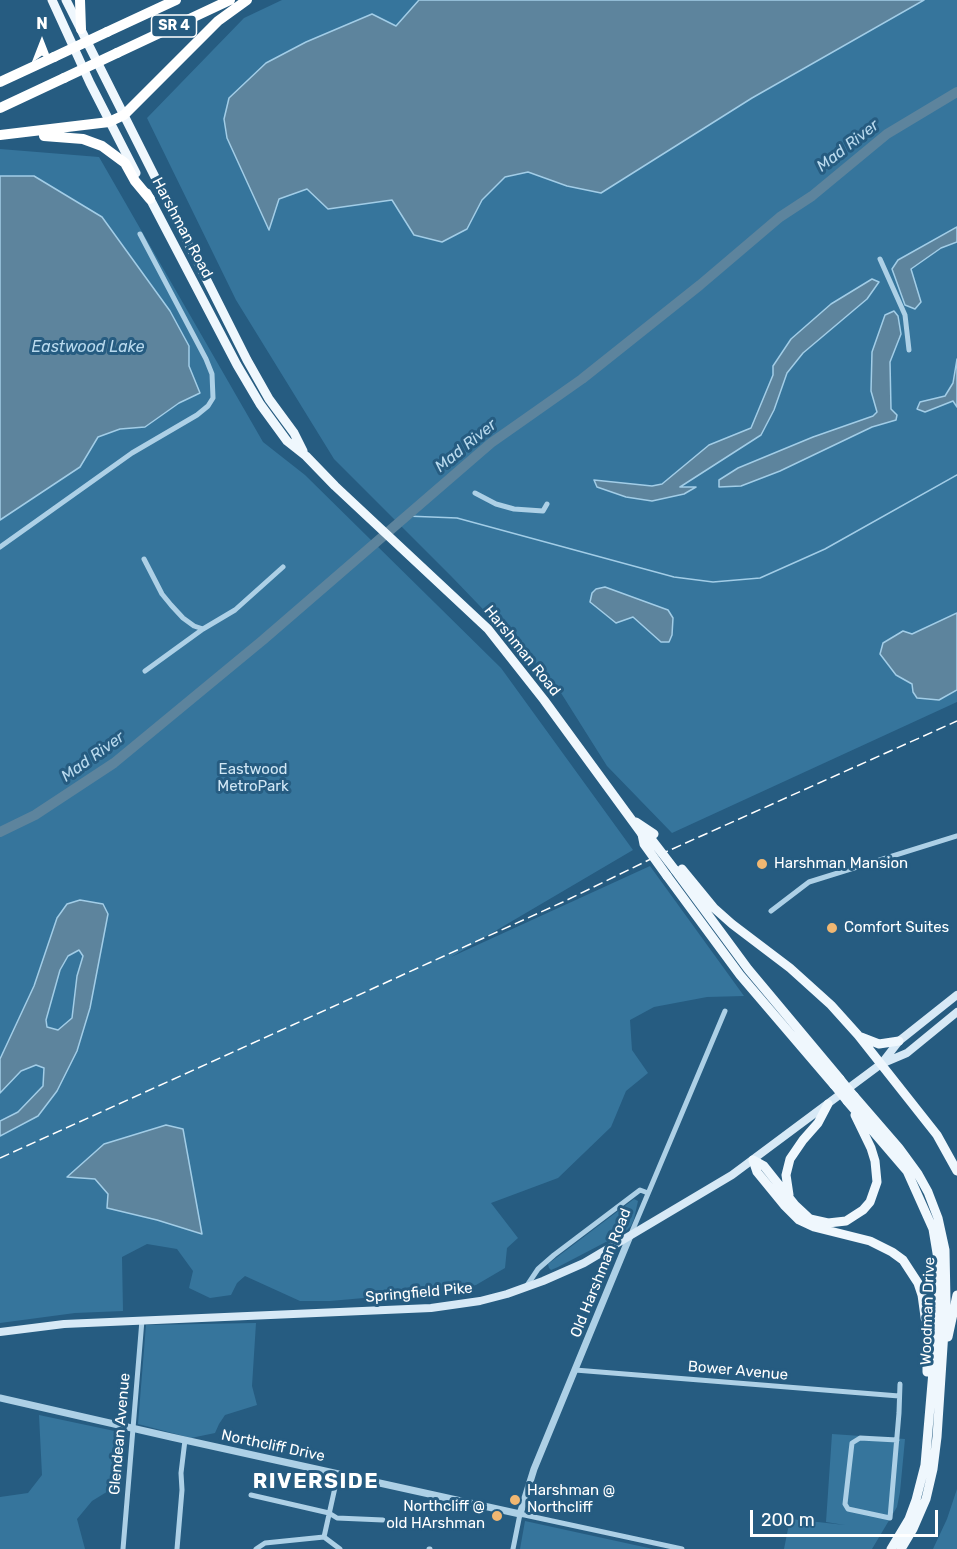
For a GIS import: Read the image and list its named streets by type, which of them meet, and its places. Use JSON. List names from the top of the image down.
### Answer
{
  "streets": {
    "highway": ["SR 4"],
    "main road": ["Harshman Road", "Springfield Pike", "Woodman Drive"],
    "street": [
      "Old Harshman Road",
      "Bower Avenue",
      "Glendean Avenue",
      "Northcliff Drive"
    ]
  },
  "crossings": [
    ["Harshman Road", "Woodman Drive"],
    ["Old Harshman Road", "Springfield Pike"],
    ["Old Harshman Road", "Bower Avenue"],
    ["Old Harshman Road", "Northcliff Drive"],
    ["Springfield Pike", "Glendean Avenue"],
    ["Glendean Avenue", "Northcliff Drive"]
  ],
  "districts": ["RIVERSIDE"],
  "water": ["Mad River", "Eastwood Lake"],
  "parks": ["Eastwood MetroPark"],
  "places": [
    "Harshman Mansion",
    "Comfort Suites",
    "Harshman @ Northcliff",
    "Northcliff @ old HArshman"
  ],
  "scale_bar": "200 m",
  "north": "top"
}
